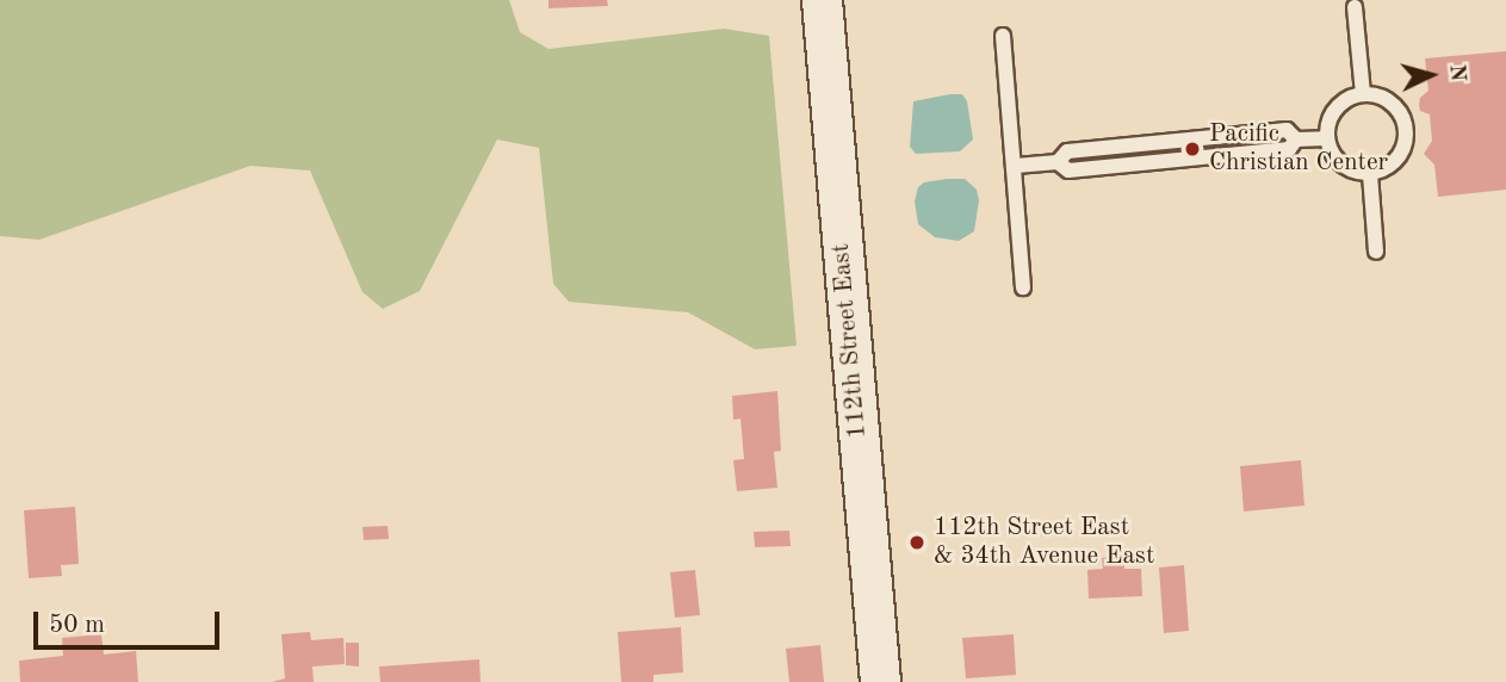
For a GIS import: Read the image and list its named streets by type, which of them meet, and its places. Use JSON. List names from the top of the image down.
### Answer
{
  "streets": {
    "main road": ["112th Street East"]
  },
  "places": ["Pacific Christian Center", "112th Street East & 34th Avenue East"],
  "scale_bar": "50 m",
  "north": "right"
}
